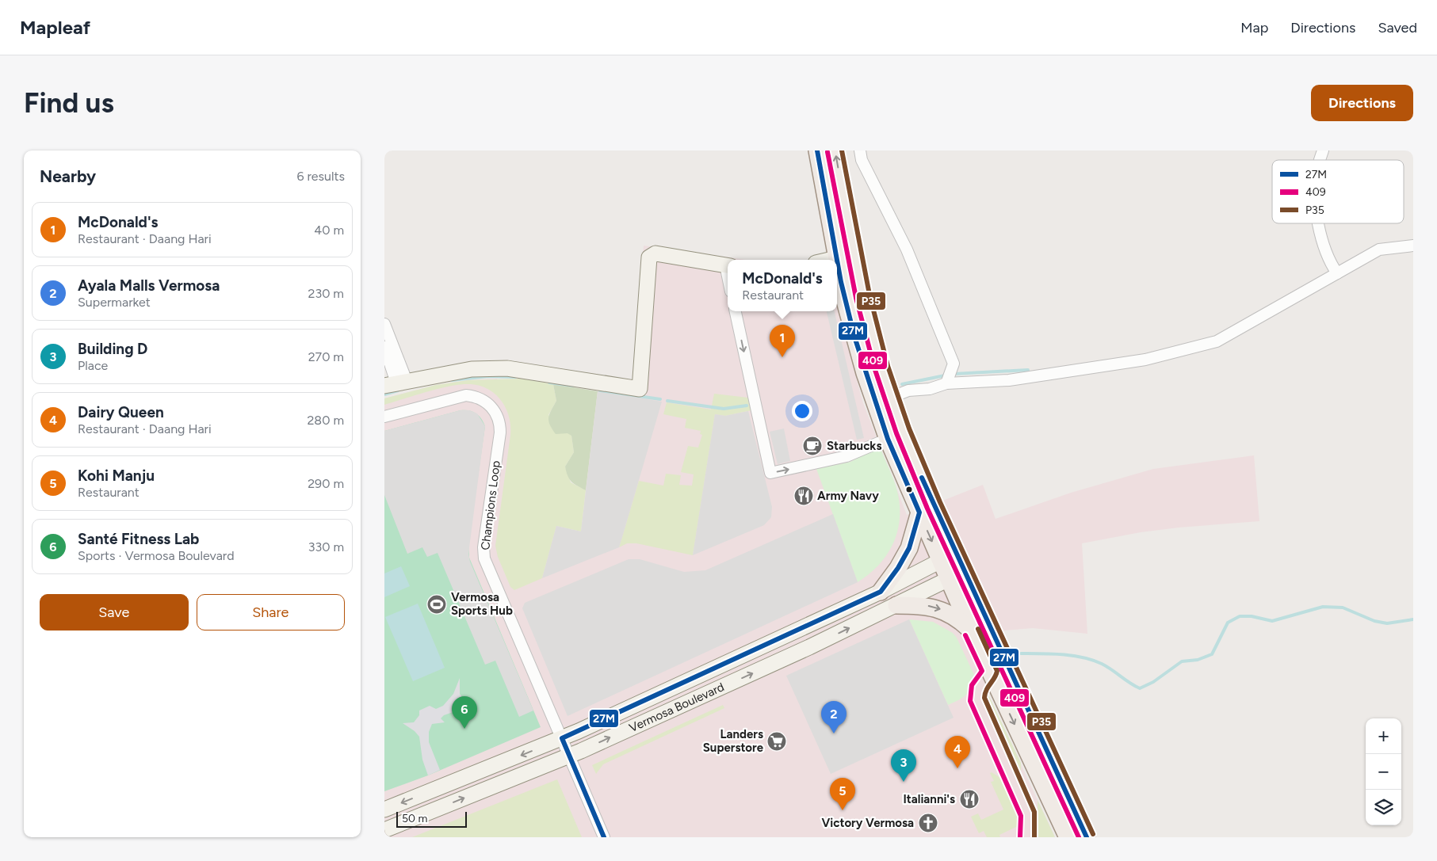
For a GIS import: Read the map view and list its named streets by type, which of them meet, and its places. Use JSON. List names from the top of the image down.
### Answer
{
  "streets": {
    "main road": ["Vermosa Boulevard"],
    "street": ["Champions Loop"]
  },
  "crossings": [
    ["Champions Loop", "Vermosa Boulevard"]
  ],
  "places": {
    "cafe": ["Starbucks"],
    "restaurant": ["Army Navy", "Italianni's"],
    "sports": ["Vermosa Sports Hub"],
    "supermarket": ["Landers Superstore"],
    "church": ["Victory Vermosa"]
  },
  "lines": ["transit line 27M", "transit line P35", "transit line 409"],
  "legend": ["27M", "409", "P35"],
  "scale_bar": "50 m",
  "page": {
    "header": "Mapleaf",
    "nav": ["Map", "Directions", "Saved"],
    "buttons": [
      "Directions",
      ["Save", "Share"]
    ],
    "title": "Find us",
    "heading": ["Nearby", "6 results"],
    "list": [
      {
        "mark": "1",
        "name": "McDonald's",
        "note": "Restaurant · Daang Hari",
        "value": "40 m"
      },
      {
        "mark": "2",
        "name": "Ayala Malls Vermosa",
        "note": "Supermarket",
        "value": "230 m"
      },
      {
        "mark": "3",
        "name": "Building D",
        "note": "Place",
        "value": "270 m"
      },
      {
        "mark": "4",
        "name": "Dairy Queen",
        "note": "Restaurant · Daang Hari",
        "value": "280 m"
      },
      {
        "mark": "5",
        "name": "Kohi Manju",
        "note": "Restaurant",
        "value": "290 m"
      },
      {
        "mark": "6",
        "name": "Santé Fitness Lab",
        "note": "Sports · Vermosa Boulevard",
        "value": "330 m"
      }
    ],
    "popup": ["McDonald's", "Restaurant"],
    "pins": [
      "1",
      "6",
      "2",
      "4",
      "3",
      "5"
    ],
    "map_buttons": ["+", "−"],
    "scale": "50 m"
  }
}
